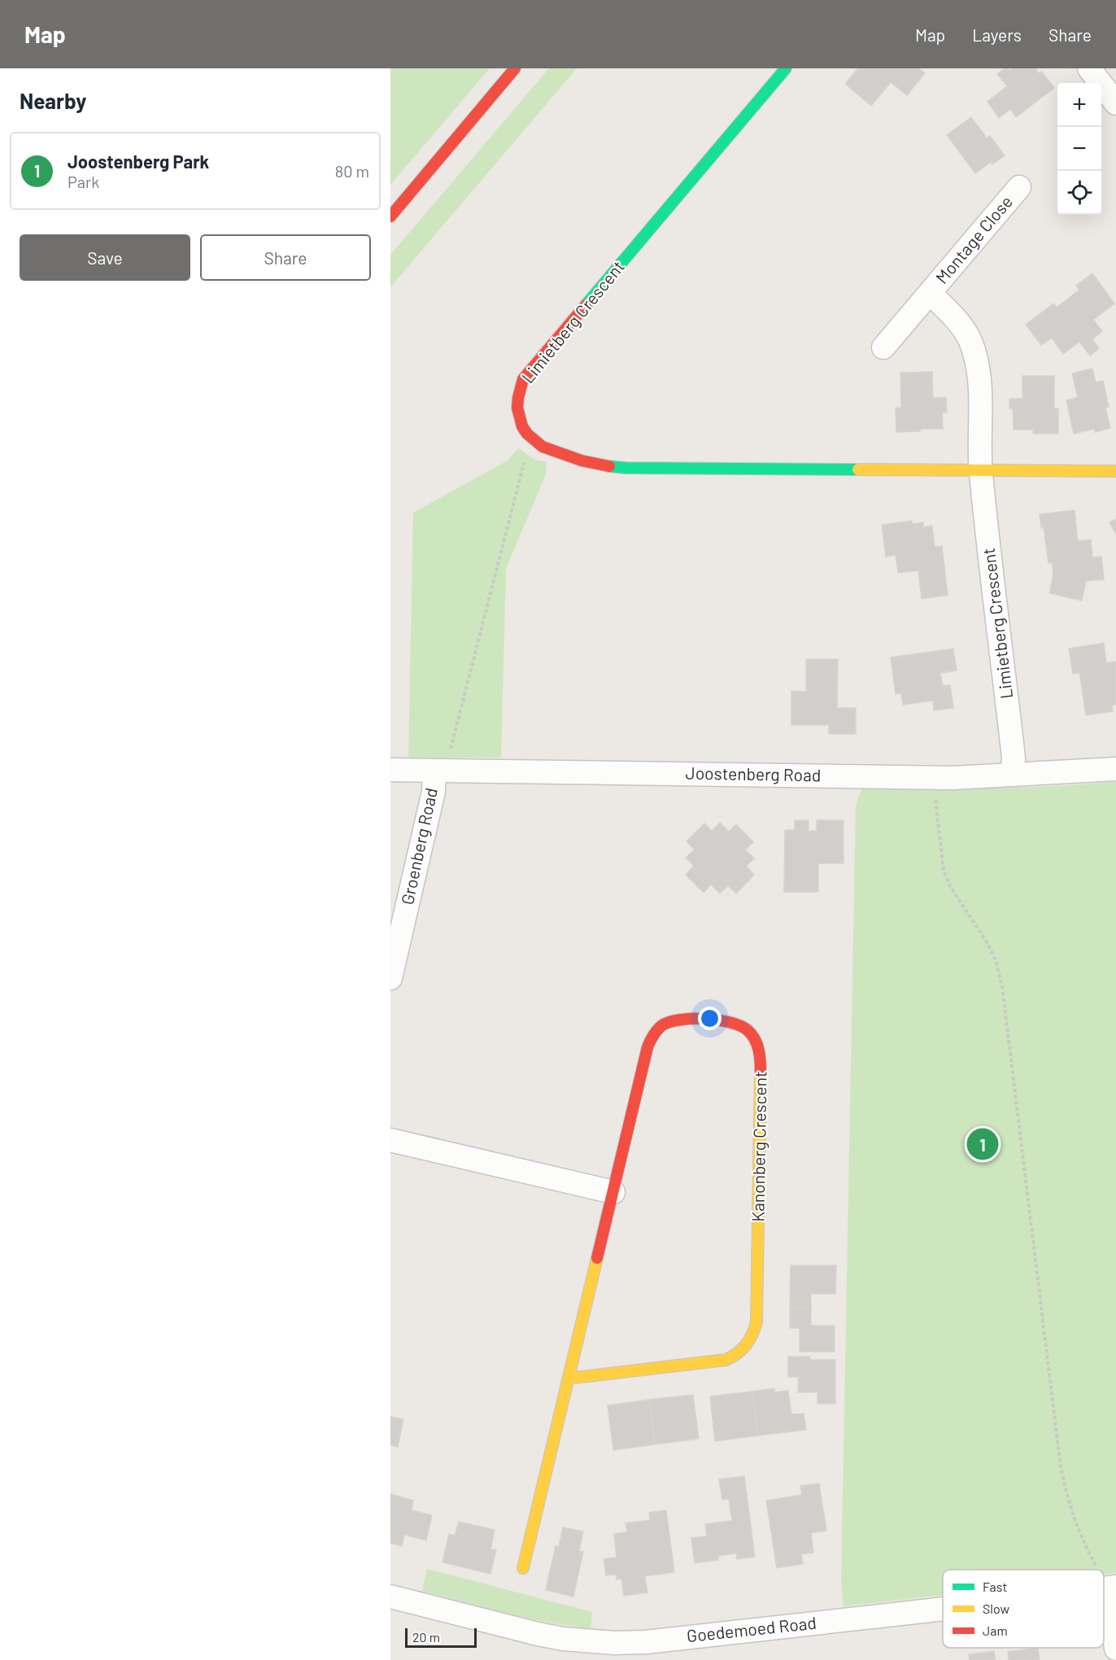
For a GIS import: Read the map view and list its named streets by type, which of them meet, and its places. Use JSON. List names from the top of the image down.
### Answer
{
  "streets": {
    "street": [
      "Montage Close",
      "Limietberg Crescent",
      "Joostenberg Road",
      "Groenberg Road",
      "Kanonberg Crescent",
      "Goedemoed Road"
    ]
  },
  "crossings": [
    ["Montage Close", "Limietberg Crescent"],
    ["Limietberg Crescent", "Joostenberg Road"],
    ["Joostenberg Road", "Groenberg Road"]
  ],
  "legend": ["Fast", "Slow", "Jam"],
  "scale_bar": "20 m",
  "page": {
    "header": "Map",
    "nav": ["Map", "Layers", "Share"],
    "heading": "Nearby",
    "map_buttons": ["+", "−"],
    "list": [
      {
        "mark": "1",
        "name": "Joostenberg Park",
        "note": "Park",
        "value": "80 m"
      }
    ],
    "buttons": ["Save", "Share"],
    "pins": "1",
    "scale": "20 m"
  }
}
